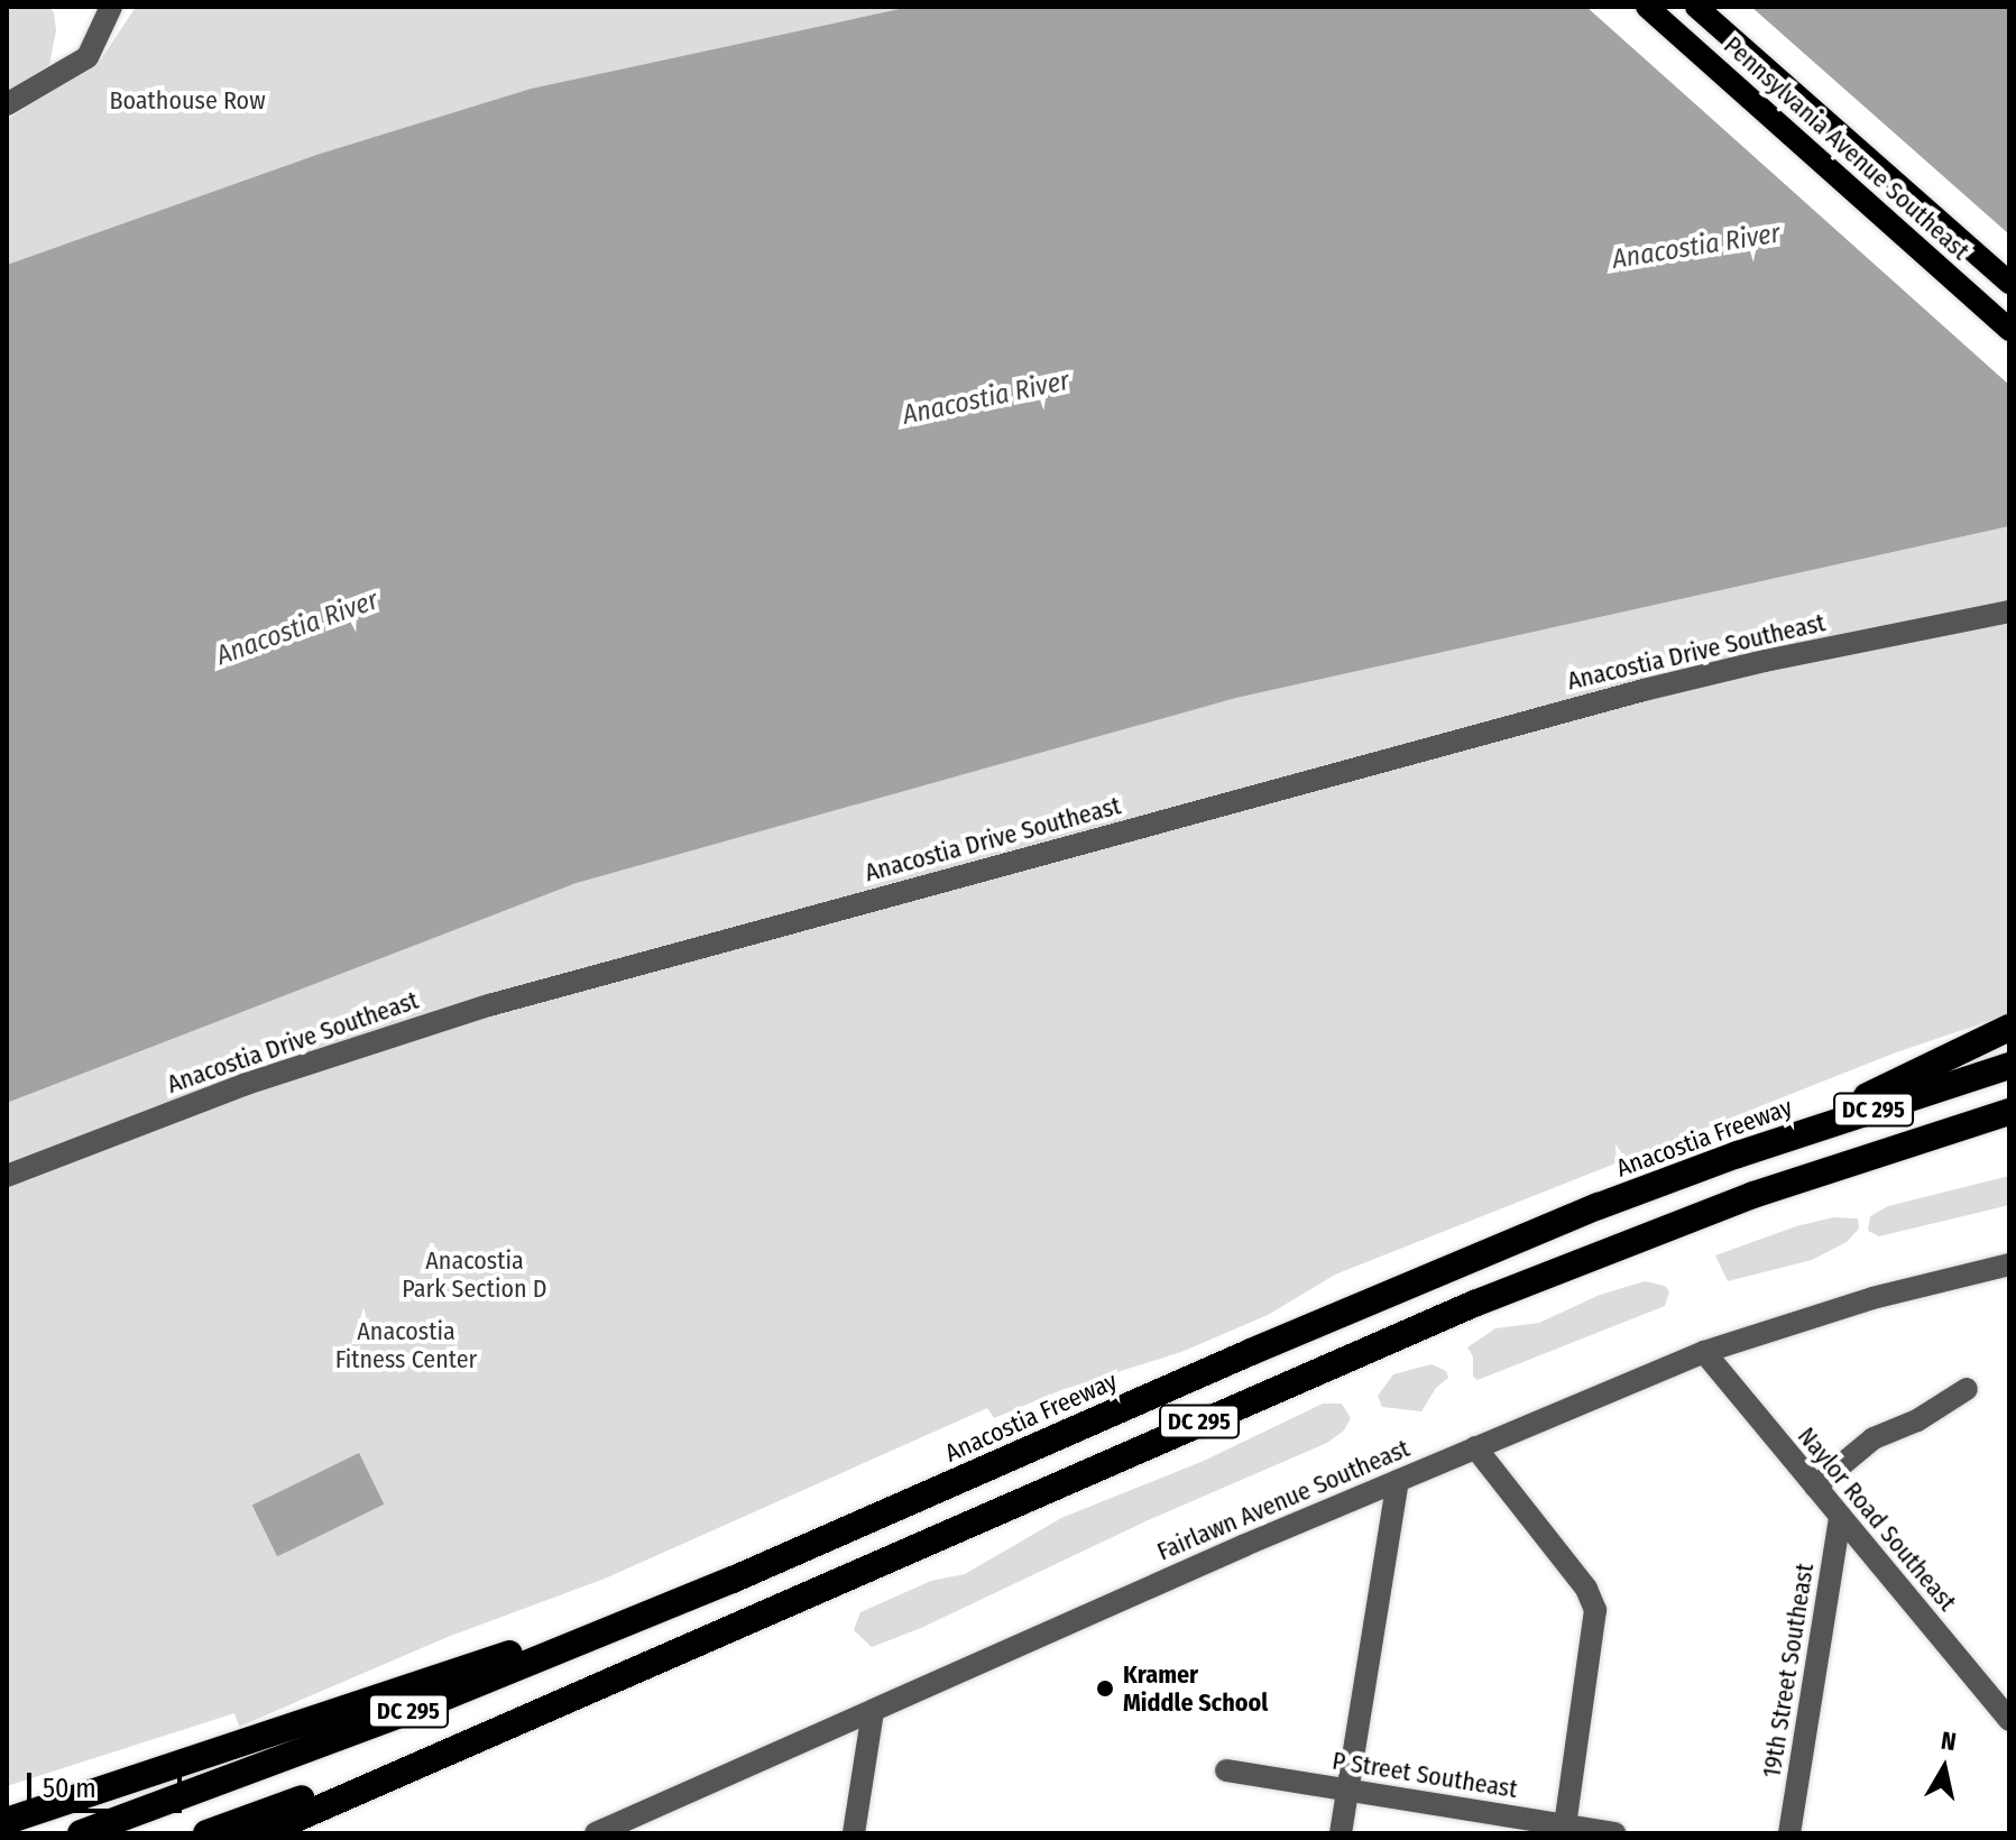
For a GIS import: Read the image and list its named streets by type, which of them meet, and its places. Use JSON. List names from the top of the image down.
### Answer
{
  "streets": {
    "highway": ["DC 295", "Anacostia Freeway"],
    "main road": ["Pennsylvania Avenue Southeast"],
    "street": [
      "Anacostia Drive Southeast",
      "Fairlawn Avenue Southeast",
      "Naylor Road Southeast",
      "19th Street Southeast",
      "P Street Southeast"
    ]
  },
  "crossings": [
    ["Fairlawn Avenue Southeast", "Naylor Road Southeast"],
    ["Naylor Road Southeast", "19th Street Southeast"]
  ],
  "water": ["Anacostia River"],
  "parks": ["Boathouse Row", "Anacostia Park Section D", "Anacostia Fitness Center"],
  "places": ["Kramer Middle School"],
  "scale_bar": "50 m",
  "north": "top"
}
